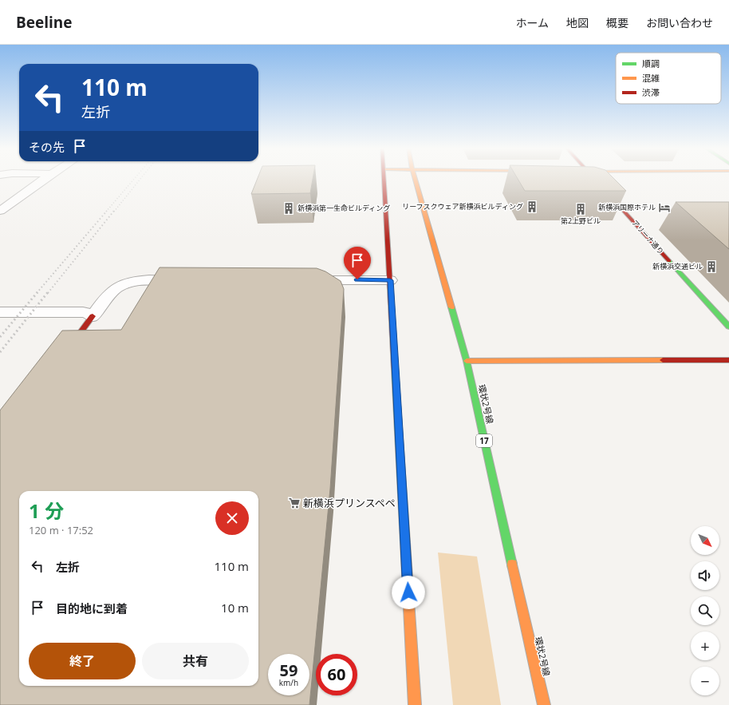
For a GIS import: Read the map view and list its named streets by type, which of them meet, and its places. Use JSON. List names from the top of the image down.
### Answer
{
  "streets": {
    "main road": ["アリーナ通り", "環状2号線", "17"]
  },
  "places": {
    "building": [
      "リーフスクウェア新横浜ビルディング",
      "新横浜第一生命ビルディング",
      "第2上野ビル",
      "新横浜交通ビル"
    ],
    "hotel": ["新横浜国際ホテル"],
    "supermarket": ["新横浜プリンスペペ"]
  },
  "legend": ["順調", "混雑", "渋滞"],
  "north": "bottom right",
  "page": {
    "header": "Beeline",
    "nav": [
      "ホーム",
      "地図",
      "概要",
      "お問い合わせ"
    ],
    "turn": ["110 m", "左折"],
    "then": "その先",
    "heading": ["1 分", "120 m · 17:52"],
    "map_buttons": ["+", "−"],
    "list": [
      {
        "name": "左折",
        "value": "110 m"
      },
      {
        "name": "目的地に到着",
        "value": "10 m"
      }
    ],
    "buttons": ["終了", "共有"],
    "speed": "59 km/h",
    "limit": "60"
  }
}
